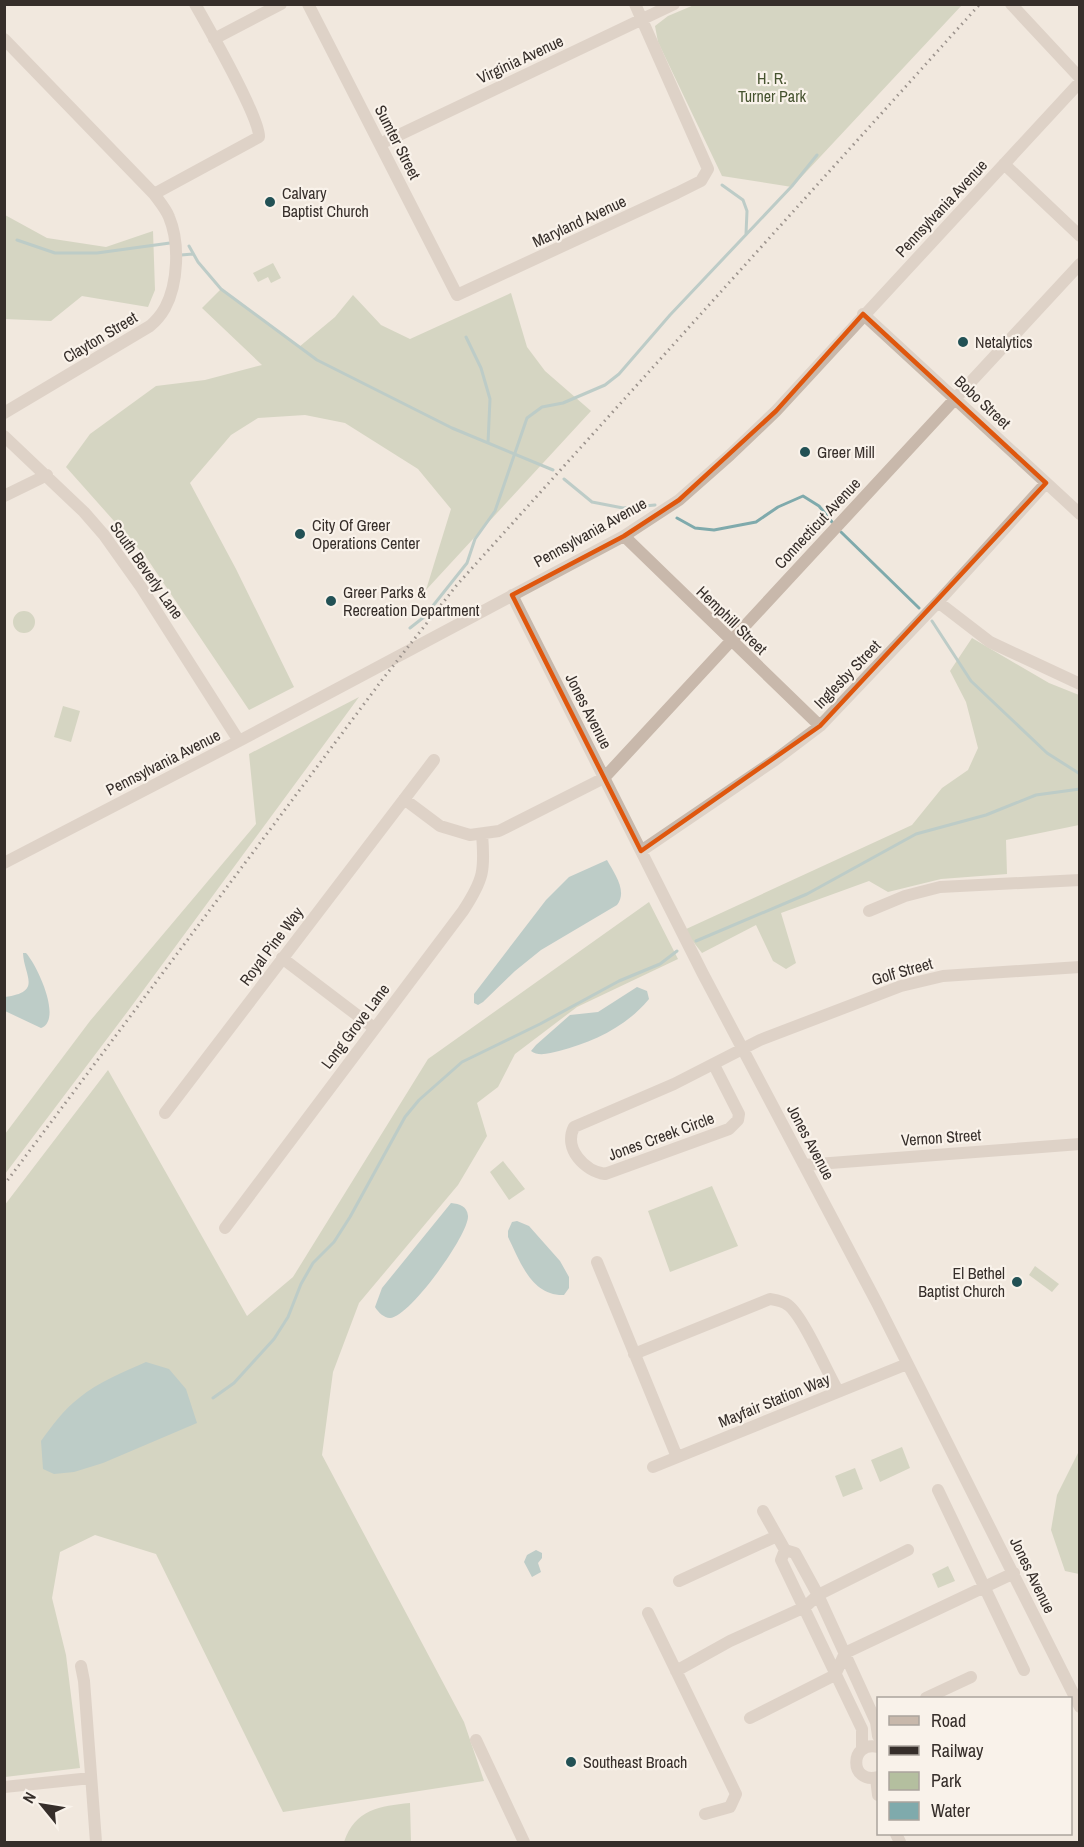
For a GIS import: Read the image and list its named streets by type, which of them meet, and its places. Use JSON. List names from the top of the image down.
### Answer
{
  "streets": {
    "street": [
      "Virginia Avenue",
      "Sumter Street",
      "Pennsylvania Avenue",
      "Maryland Avenue",
      "Clayton Street",
      "Bobo Street",
      "Connecticut Avenue",
      "South Beverly Lane",
      "Hemphill Street",
      "Inglesby Street",
      "Jones Avenue",
      "Royal Pine Way",
      "Golf Street",
      "Long Grove Lane",
      "Jones Creek Circle",
      "Vernon Street",
      "Mayfair Station Way"
    ]
  },
  "crossings": [
    ["Virginia Avenue", "Sumter Street"],
    ["Virginia Avenue", "Maryland Avenue"],
    ["Sumter Street", "Maryland Avenue"],
    ["Pennsylvania Avenue", "Bobo Street"],
    ["Pennsylvania Avenue", "South Beverly Lane"],
    ["Pennsylvania Avenue", "Hemphill Street"],
    ["Pennsylvania Avenue", "Jones Avenue"],
    ["Bobo Street", "Connecticut Avenue"],
    ["Bobo Street", "Inglesby Street"],
    ["Connecticut Avenue", "Hemphill Street"],
    ["Connecticut Avenue", "Jones Avenue"],
    ["Hemphill Street", "Inglesby Street"],
    ["Inglesby Street", "Jones Avenue"],
    ["Jones Avenue", "Golf Street"],
    ["Jones Avenue", "Jones Creek Circle"],
    ["Jones Avenue", "Vernon Street"],
    ["Jones Avenue", "Mayfair Station Way"],
    ["Golf Street", "Jones Creek Circle"]
  ],
  "parks": ["H. R. Turner Park"],
  "places": [
    "Calvary Baptist Church",
    "Netalytics",
    "Greer Mill",
    "City Of Greer Operations Center",
    "Greer Parks & Recreation Department",
    "El Bethel Baptist Church",
    "Southeast Broach"
  ],
  "legend": [
    "Road",
    "Railway",
    "Park",
    "Water"
  ],
  "north": "top left"
}
